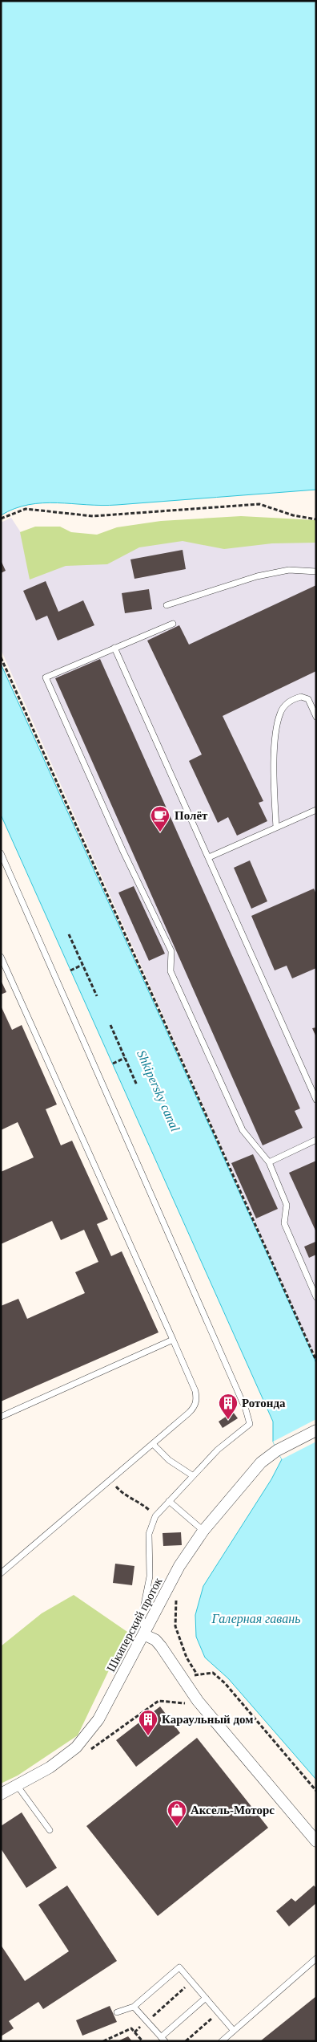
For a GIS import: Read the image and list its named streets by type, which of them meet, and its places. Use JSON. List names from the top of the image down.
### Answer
{
  "streets": {
    "street": ["Шкиперский проток"]
  },
  "water": ["Shkipersky canal", "Галерная гавань"],
  "places": {
    "cafe": ["Полёт"],
    "building": ["Ротонда", "Караульный дом"],
    "shop": ["Аксель-Моторс"]
  }
}
